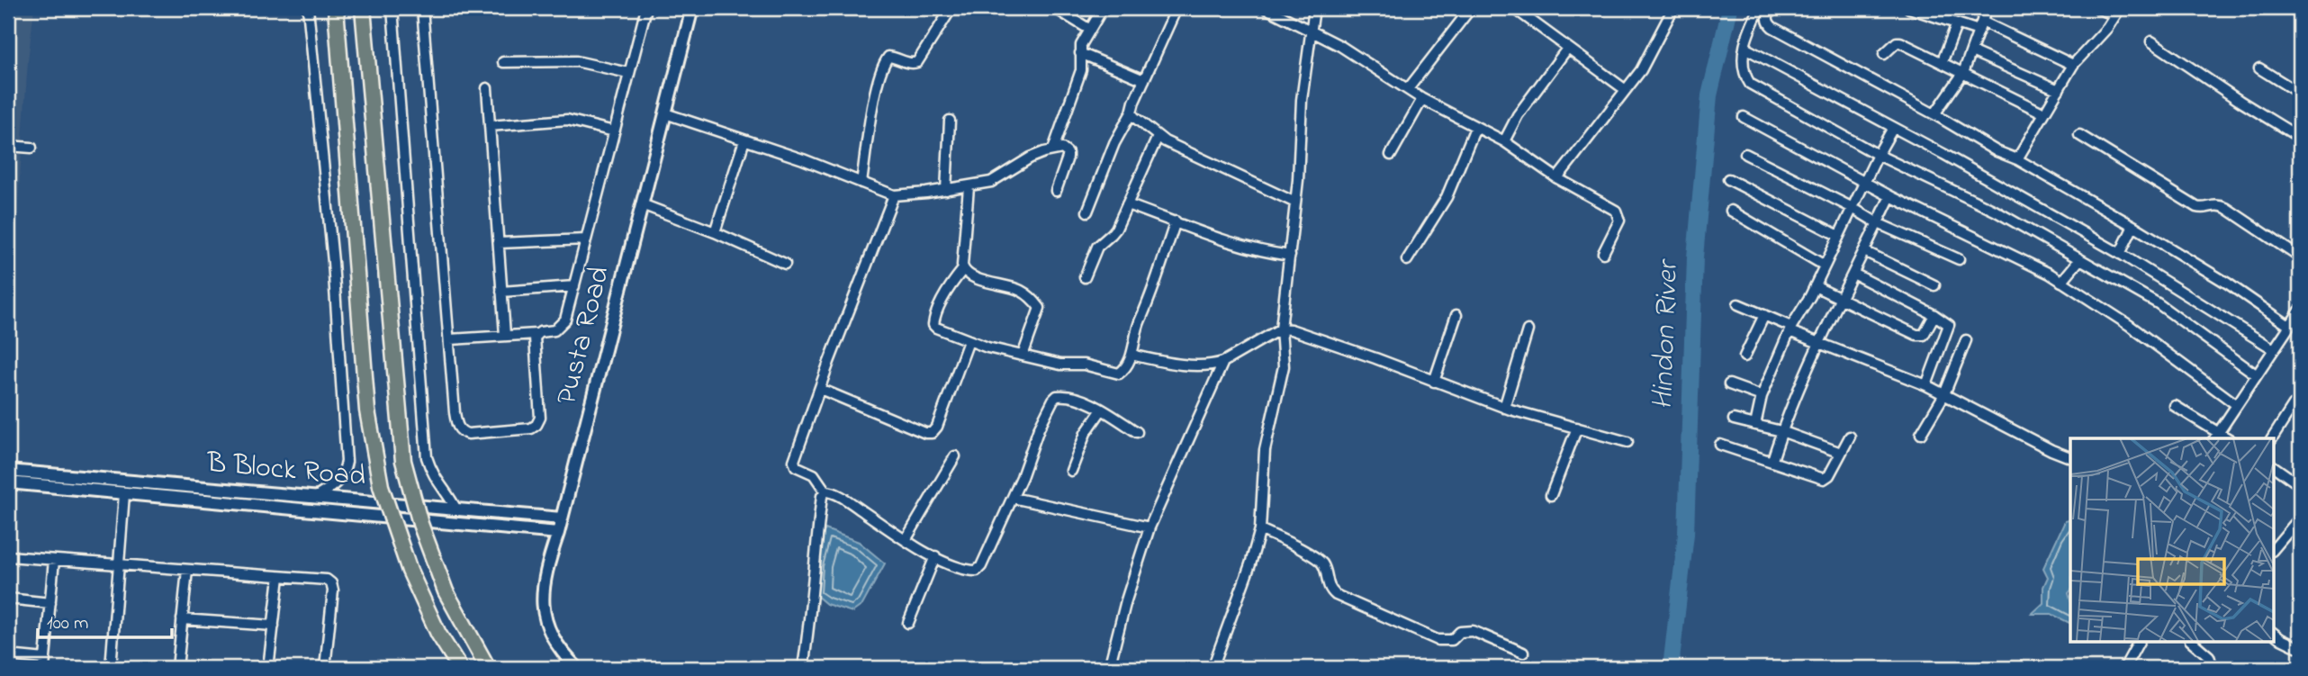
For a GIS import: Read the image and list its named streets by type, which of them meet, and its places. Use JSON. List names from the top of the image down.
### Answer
{
  "streets": {
    "street": ["Pusta Road", "B Block Road"]
  },
  "crossings": [
    ["Pusta Road", "B Block Road"]
  ],
  "water": ["Hindon River"],
  "scale_bar": "100 m"
}
